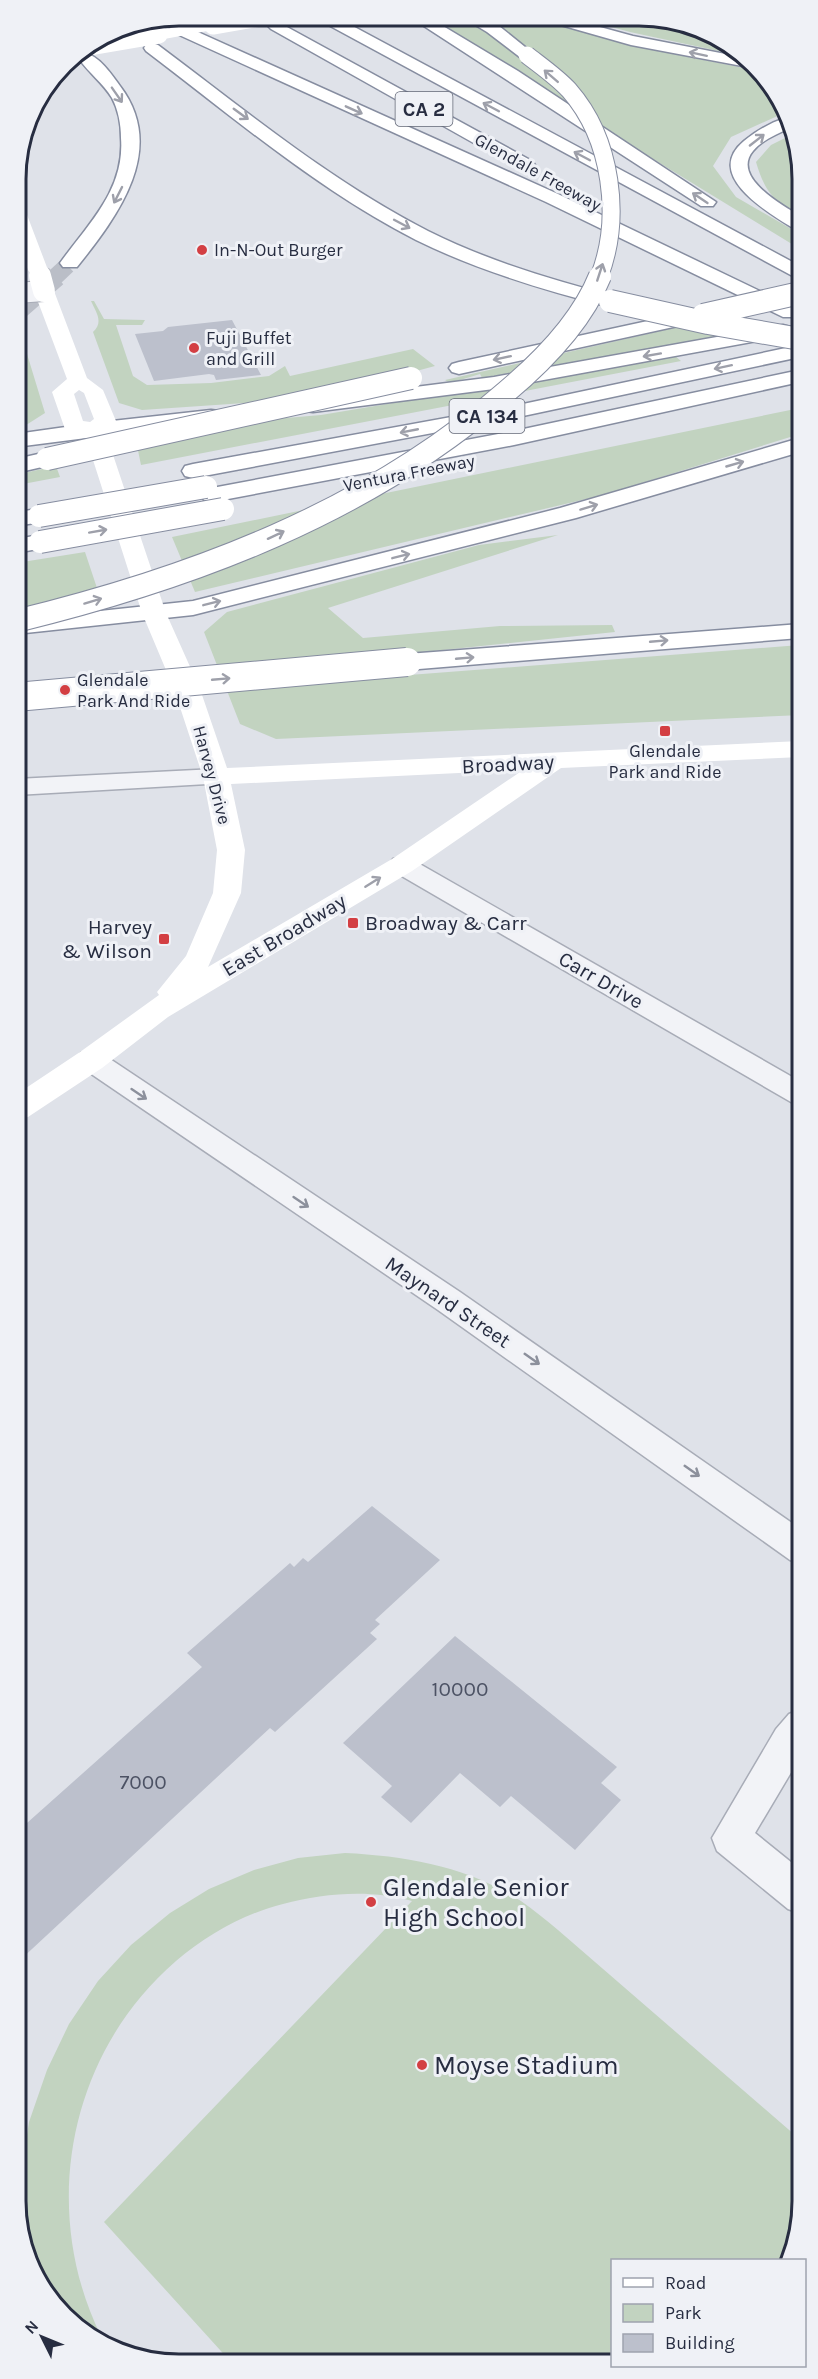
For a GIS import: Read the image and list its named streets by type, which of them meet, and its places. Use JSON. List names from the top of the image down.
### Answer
{
  "streets": {
    "main road": [
      "CA 2",
      "Glendale Freeway",
      "CA 134",
      "Ventura Freeway",
      "Broadway",
      "Harvey Drive",
      "East Broadway"
    ],
    "street": ["Carr Drive", "Maynard Street"]
  },
  "crossings": [
    ["Broadway", "Harvey Drive"],
    ["Broadway", "East Broadway"],
    ["Harvey Drive", "East Broadway"],
    ["East Broadway", "Carr Drive"],
    ["East Broadway", "Maynard Street"]
  ],
  "one_way": ["East Broadway", "Maynard Street"],
  "places": {
    "other": [
      "In-N-Out Burger",
      "Fuji Buffet and Grill",
      "Glendale Park And Ride",
      "Glendale Senior High School",
      "Moyse Stadium"
    ],
    "transit": ["Glendale Park and Ride", "Broadway & Carr", "Harvey & Wilson"]
  },
  "house_numbers": ["10000", "7000"],
  "legend": ["Road", "Park", "Building"],
  "north": "top left"
}
